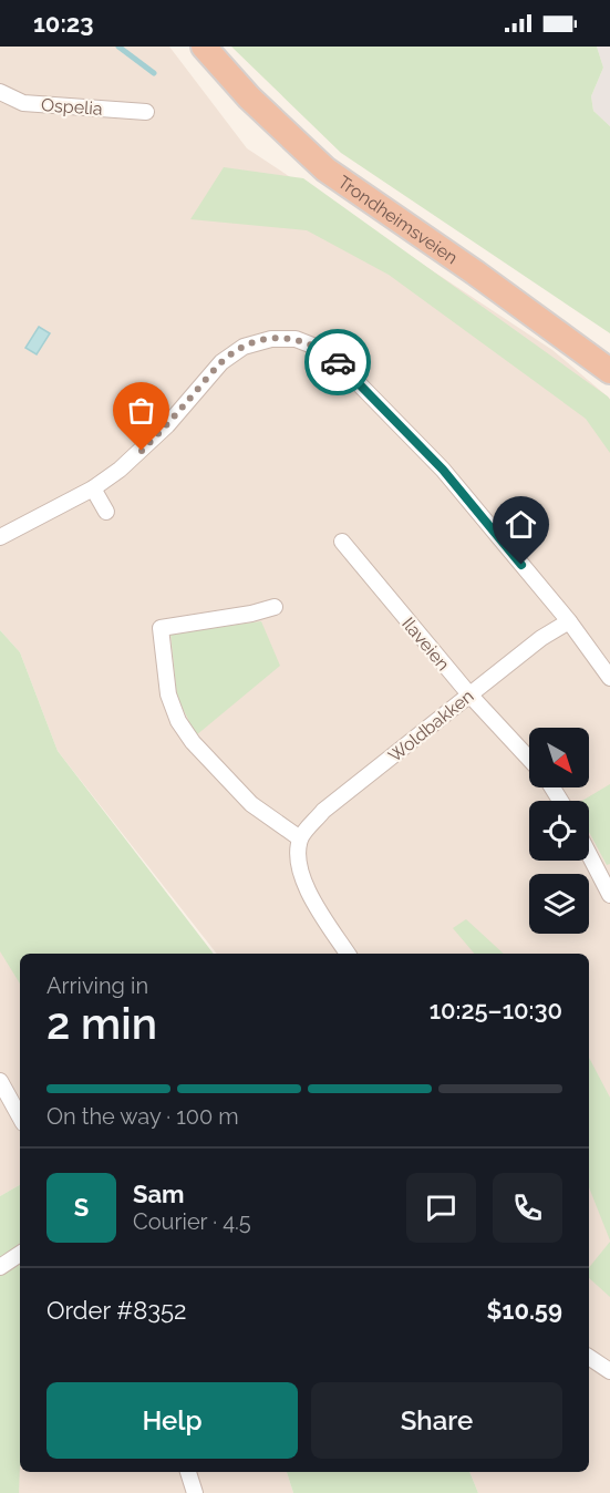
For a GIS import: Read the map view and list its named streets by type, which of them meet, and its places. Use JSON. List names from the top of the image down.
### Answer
{
  "streets": {
    "highway": ["Trondheimsveien"],
    "street": ["Ospelia", "Ilaveien", "Woldbakken"]
  },
  "crossings": [
    ["Ilaveien", "Woldbakken"]
  ],
  "north": "bottom right",
  "page": {
    "status": "10:23",
    "heading": ["2 min", "Arriving in", "10:25–10:30"],
    "panel": [
      "Sam",
      "Courier · 4.5",
      "Order #8352",
      "$10.59"
    ],
    "bar": "On the way · 100 m",
    "round": "S",
    "buttons": ["Help", "Share"]
  }
}
